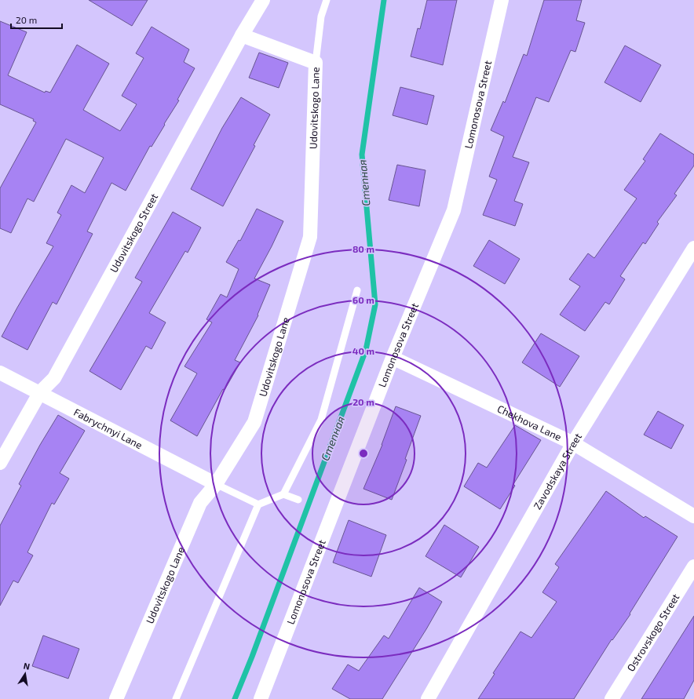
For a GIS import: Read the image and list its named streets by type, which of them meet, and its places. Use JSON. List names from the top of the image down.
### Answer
{
  "streets": {
    "street": [
      "Lomonosova Street",
      "Udovitskogo Lane",
      "Udovitskogo Street",
      "Chekhova Lane",
      "Fabrychnyi Lane",
      "Zavodskaya Street",
      "Ostrovskogo Street"
    ]
  },
  "crossings": [
    ["Lomonosova Street", "Chekhova Lane"],
    ["Udovitskogo Lane", "Udovitskogo Street"],
    ["Udovitskogo Lane", "Fabrychnyi Lane"],
    ["Udovitskogo Street", "Fabrychnyi Lane"],
    ["Chekhova Lane", "Zavodskaya Street"]
  ],
  "water": ["Степная"],
  "scale_bar": "20 m",
  "north": "top",
  "rings": [
    "80 m",
    "60 m",
    "40 m",
    "20 m"
  ]
}
